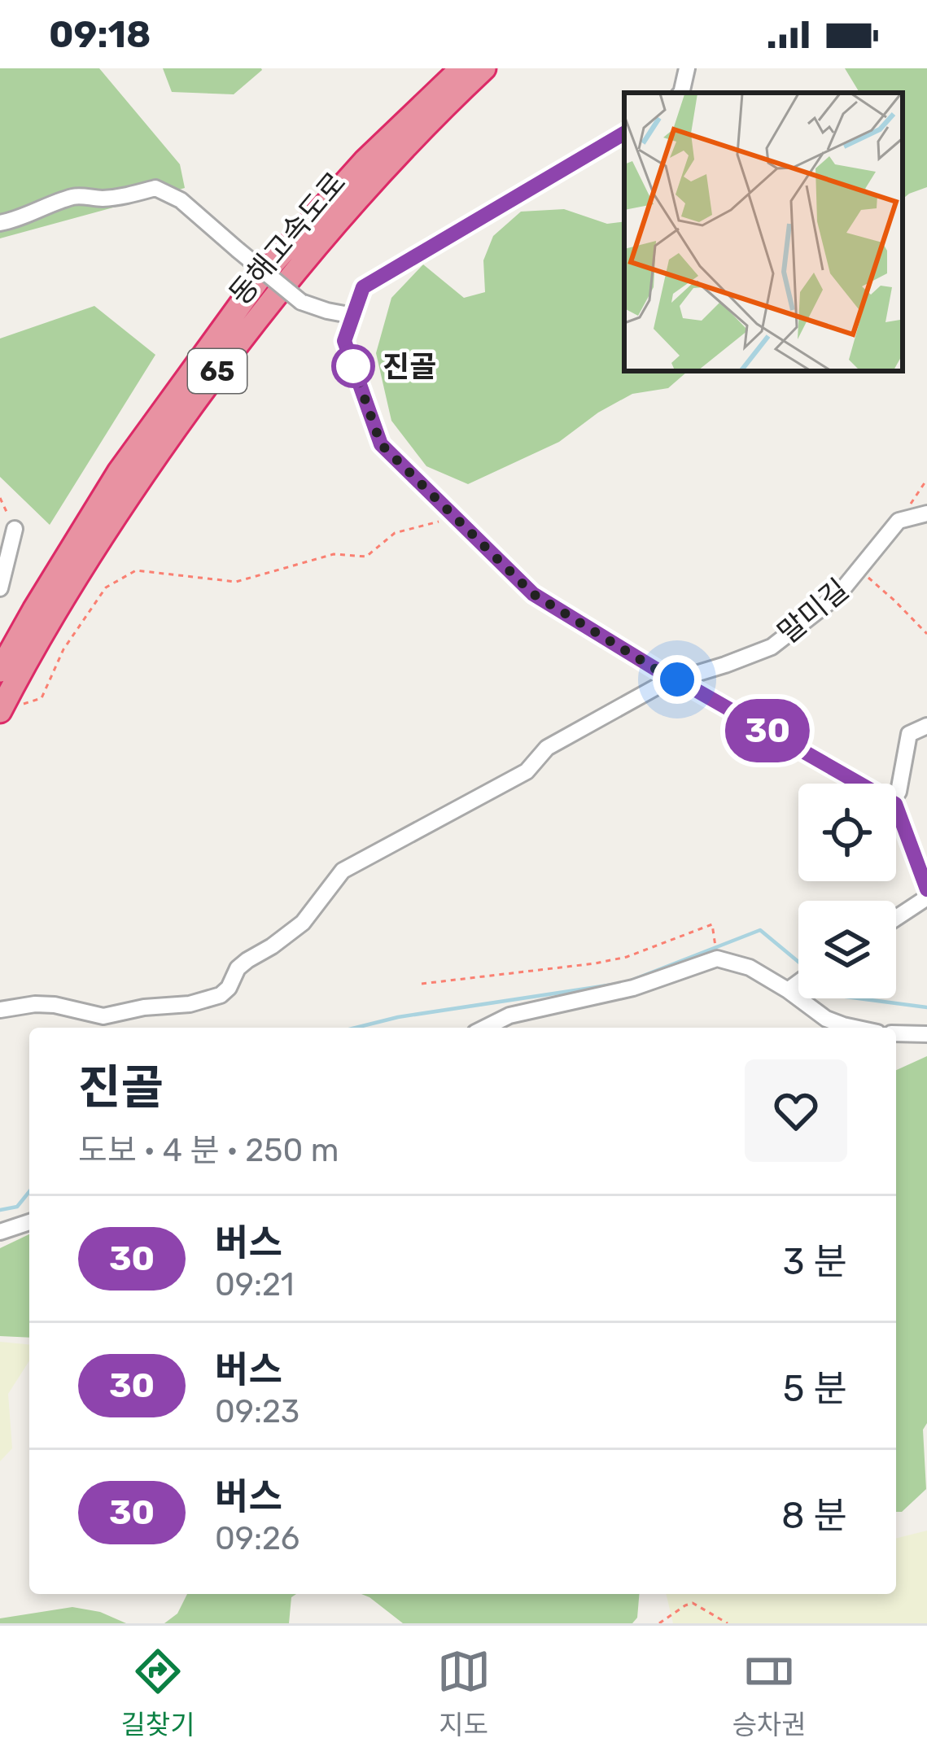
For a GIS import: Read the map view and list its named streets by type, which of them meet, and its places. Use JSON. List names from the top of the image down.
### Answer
{
  "streets": {
    "highway": ["동해고속도로", "65"],
    "street": ["말미길"]
  },
  "places": ["진골"],
  "lines": ["bus line 30"],
  "page": {
    "status": "09:18",
    "on_map": "30",
    "heading": ["진골", "도보 · 4 분 · 250 m"],
    "list": [
      {
        "mark": "30",
        "name": "버스",
        "note": "09:21",
        "value": "3 분"
      },
      {
        "mark": "30",
        "name": "버스",
        "note": "09:23",
        "value": "5 분"
      },
      {
        "mark": "30",
        "name": "버스",
        "note": "09:26",
        "value": "8 분"
      }
    ],
    "tabs": ["길찾기", "지도", "승차권"]
  }
}
